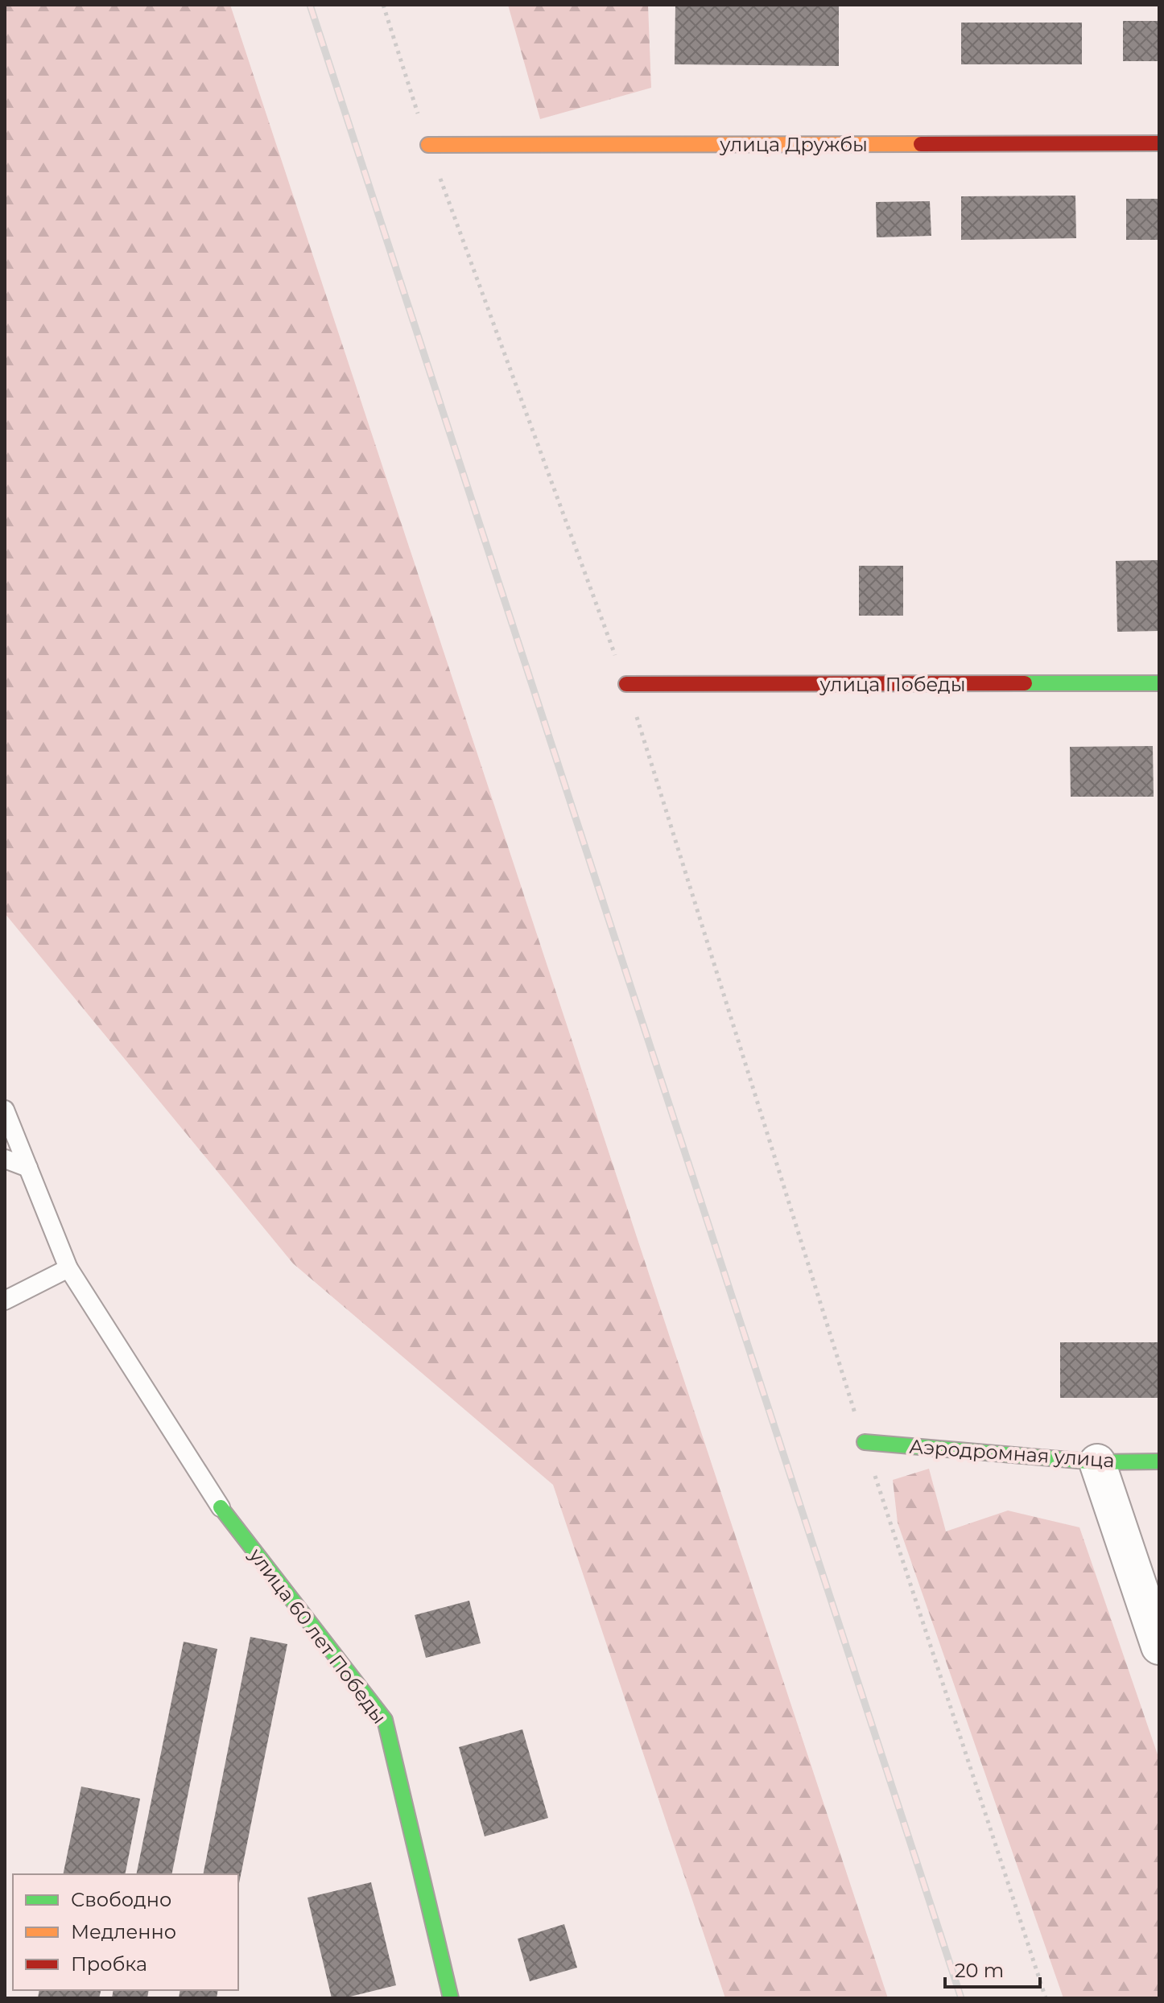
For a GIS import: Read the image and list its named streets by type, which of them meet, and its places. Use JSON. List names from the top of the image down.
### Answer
{
  "streets": {
    "street": [
      "улица Дружбы",
      "улица Победы",
      "Аэродромная улица",
      "улица 60 лет Победы"
    ]
  },
  "legend": ["Свободно", "Медленно", "Пробка"],
  "scale_bar": "20 m"
}
